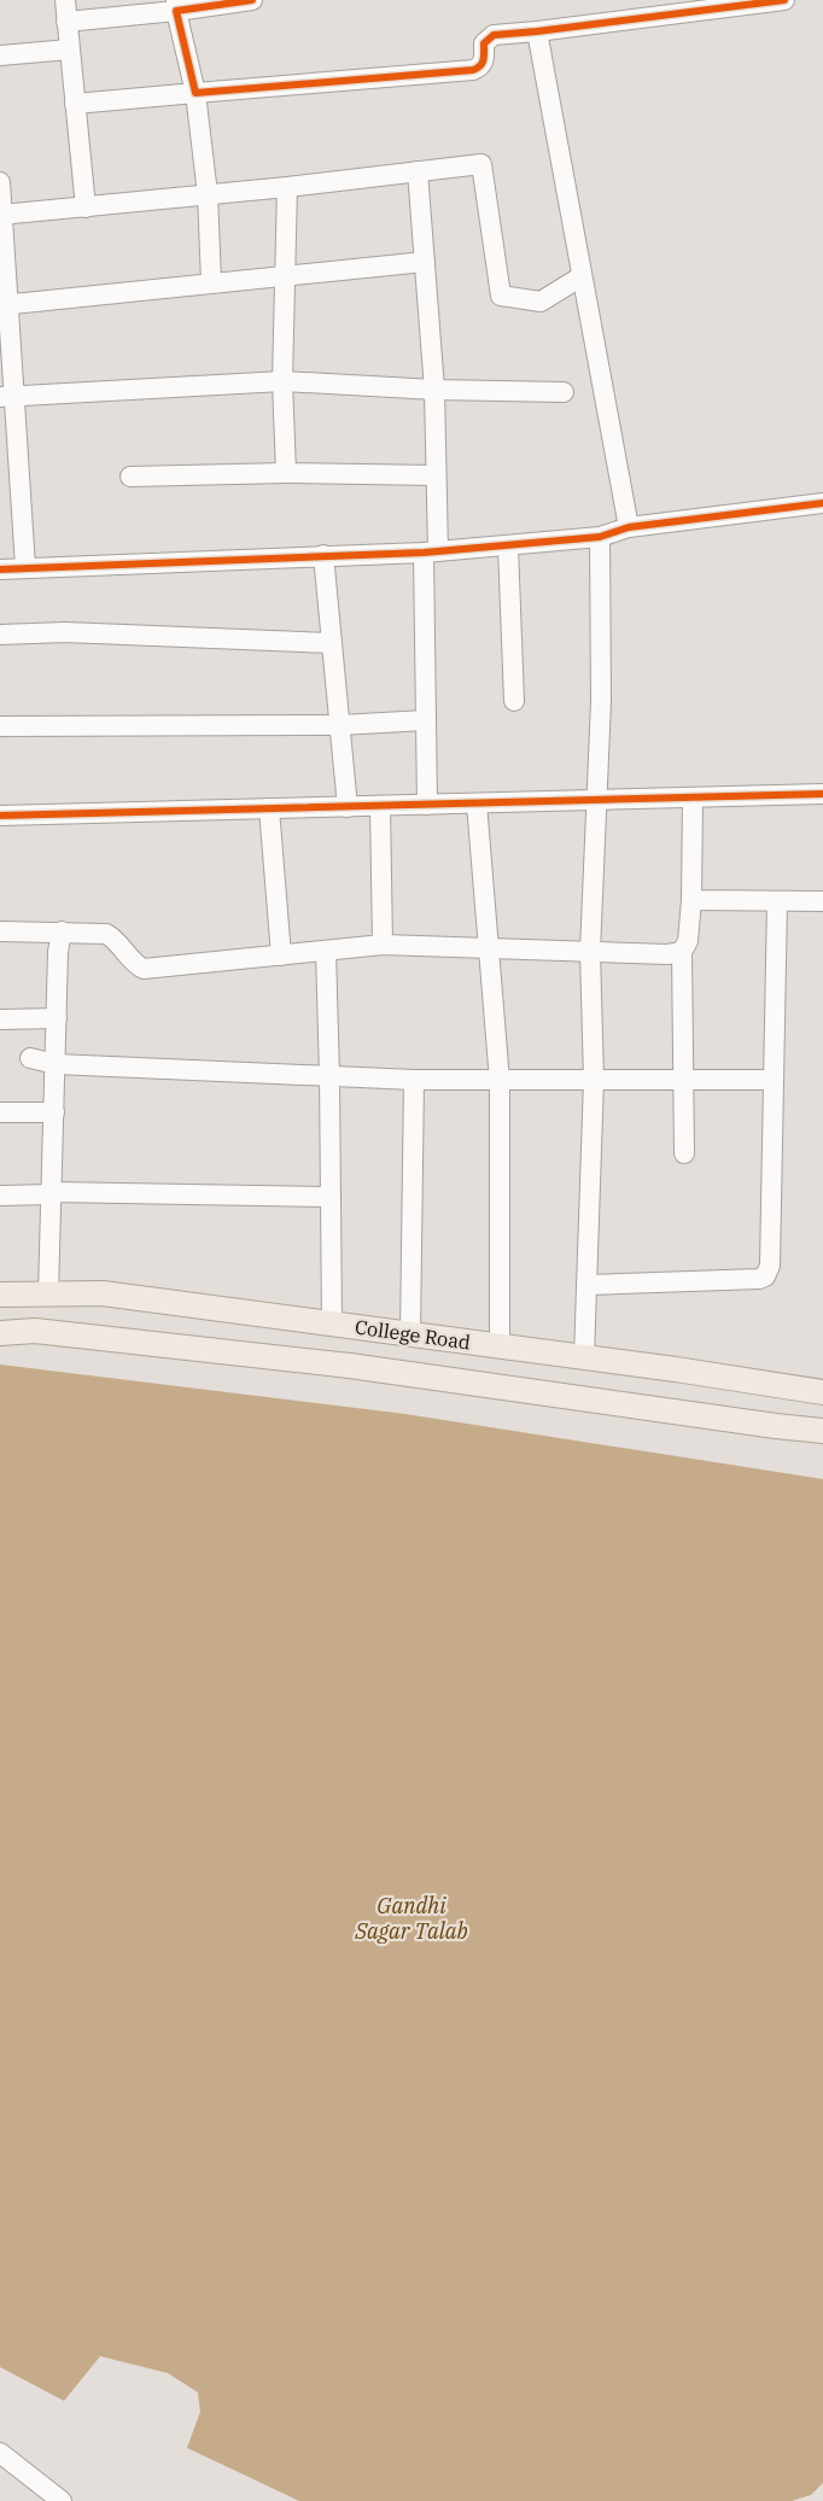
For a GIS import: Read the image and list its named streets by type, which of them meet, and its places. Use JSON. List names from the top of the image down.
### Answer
{
  "streets": {
    "main road": ["College Road"]
  },
  "water": ["Gandhi Sagar Talab"]
}
